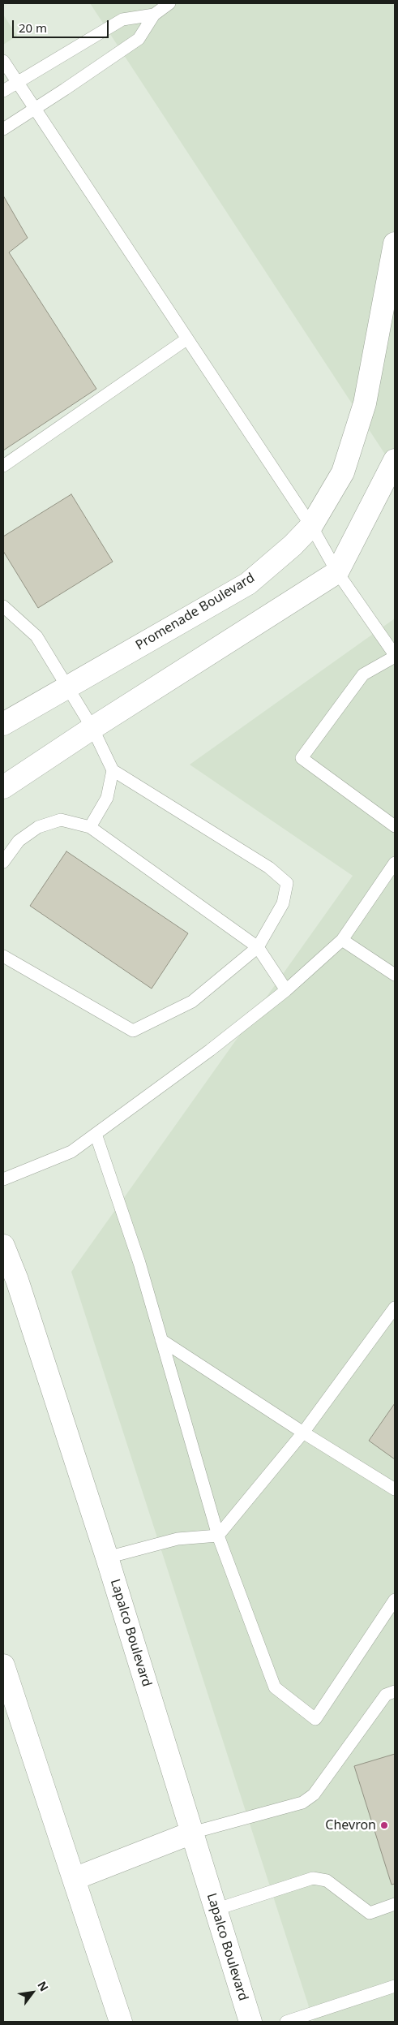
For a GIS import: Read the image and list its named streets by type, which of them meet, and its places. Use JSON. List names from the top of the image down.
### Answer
{
  "streets": {
    "main road": ["Promenade Boulevard", "Lapalco Boulevard"]
  },
  "places": ["Chevron"],
  "scale_bar": "20 m",
  "north": "top right"
}
